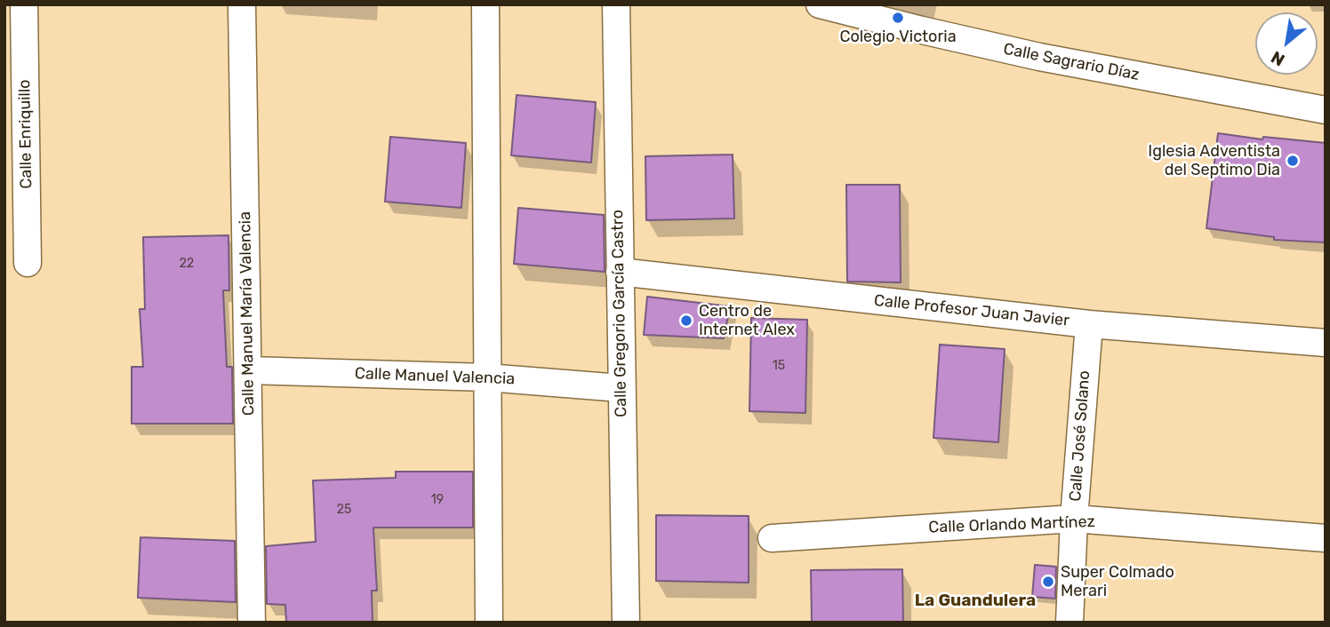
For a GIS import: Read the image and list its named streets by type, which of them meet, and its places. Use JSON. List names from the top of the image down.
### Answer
{
  "streets": {
    "street": [
      "Calle Sagrario Díaz",
      "Calle Enriquillo",
      "Calle Profesor Juan Javier",
      "Calle Manuel María Valencia",
      "Calle Gregorio García Castro",
      "Calle Manuel Valencia",
      "Calle José Solano",
      "Calle Orlando Martínez"
    ]
  },
  "crossings": [
    ["Calle Profesor Juan Javier", "Calle Gregorio García Castro"],
    ["Calle Profesor Juan Javier", "Calle José Solano"],
    ["Calle Manuel María Valencia", "Calle Manuel Valencia"],
    ["Calle Gregorio García Castro", "Calle Manuel Valencia"],
    ["Calle José Solano", "Calle Orlando Martínez"]
  ],
  "districts": ["La Guandulera"],
  "places": [
    "Colegio Victoria",
    "Iglesia Adventista del Septimo Dia",
    "Centro de Internet Alex",
    "Super Colmado Merari"
  ],
  "house_numbers": [
    "22",
    "15",
    "19",
    "25"
  ],
  "north": "bottom left"
}
